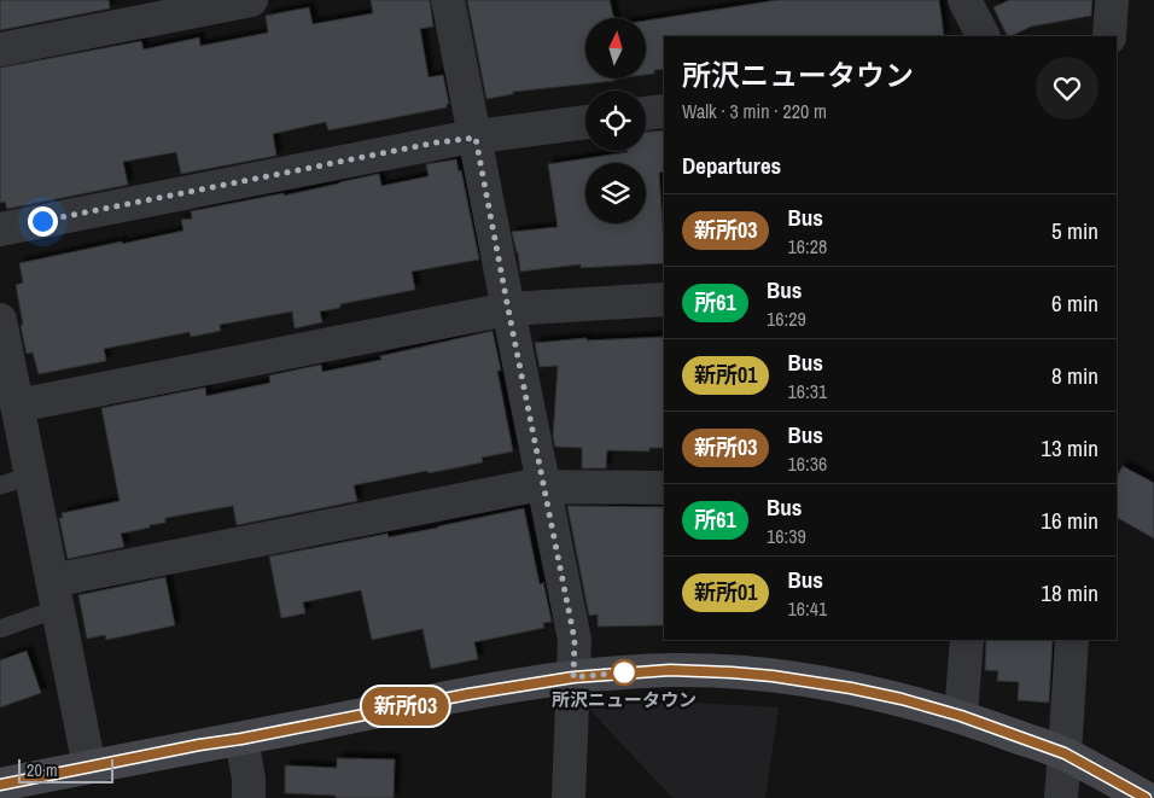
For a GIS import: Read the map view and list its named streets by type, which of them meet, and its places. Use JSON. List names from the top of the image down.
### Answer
{
  "places": ["所沢ニュータウン"],
  "lines": ["bus line 新所03"],
  "scale_bar": "20 m",
  "north": "top",
  "page": {
    "on_map": "新所03",
    "heading": [
      ["所沢ニュータウン", "Walk · 3 min · 220 m"],
      "Departures"
    ],
    "list": [
      {
        "mark": "新所03",
        "name": "Bus",
        "note": "16:28",
        "value": "5 min"
      },
      {
        "mark": "所61",
        "name": "Bus",
        "note": "16:29",
        "value": "6 min"
      },
      {
        "mark": "新所01",
        "name": "Bus",
        "note": "16:31",
        "value": "8 min"
      },
      {
        "mark": "新所03",
        "name": "Bus",
        "note": "16:36",
        "value": "13 min"
      },
      {
        "mark": "所61",
        "name": "Bus",
        "note": "16:39",
        "value": "16 min"
      },
      {
        "mark": "新所01",
        "name": "Bus",
        "note": "16:41",
        "value": "18 min"
      }
    ],
    "scale": "20 m"
  }
}
